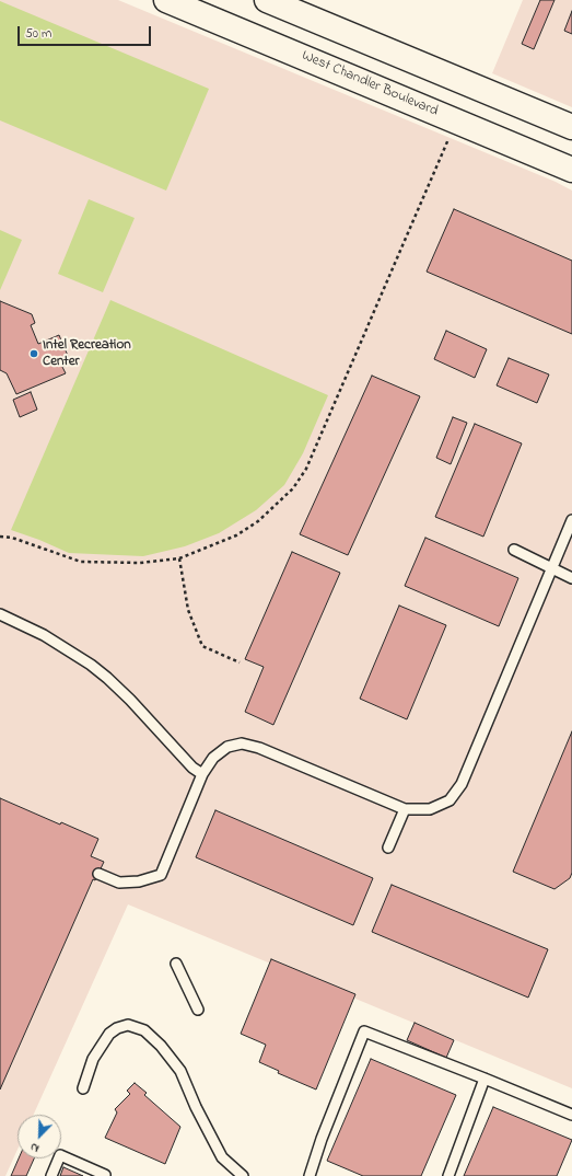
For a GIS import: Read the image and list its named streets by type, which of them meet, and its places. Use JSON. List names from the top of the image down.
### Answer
{
  "streets": {
    "main road": ["West Chandler Boulevard"]
  },
  "places": ["Intel Recreation Center"],
  "scale_bar": "50 m",
  "north": "bottom left"
}
